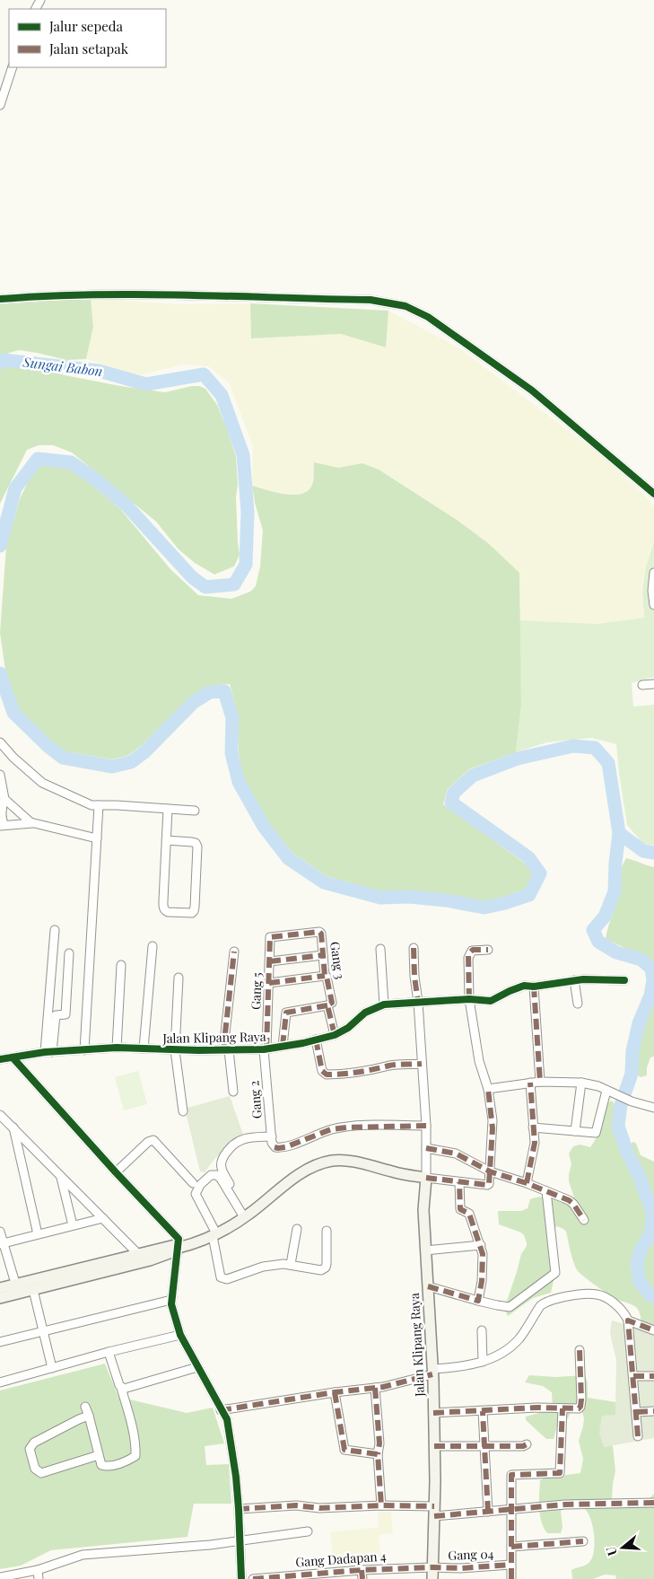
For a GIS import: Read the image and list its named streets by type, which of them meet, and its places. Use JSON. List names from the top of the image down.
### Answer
{
  "streets": {
    "main road": ["Jalan Klipang Raya"],
    "street": [
      "Gang 3",
      "Gang 5",
      "Gang 2",
      "Gang 04",
      "Gang Dadapan 4"
    ]
  },
  "crossings": [
    ["Gang 3", "Gang 5"],
    ["Gang 3", "Jalan Klipang Raya"],
    ["Gang 5", "Jalan Klipang Raya"],
    ["Gang 5", "Gang 2"],
    ["Jalan Klipang Raya", "Gang 2"],
    ["Jalan Klipang Raya", "Gang 04"],
    ["Jalan Klipang Raya", "Gang Dadapan 4"],
    ["Gang 04", "Gang Dadapan 4"]
  ],
  "water": ["Sungai Babon"],
  "legend": ["Jalur sepeda", "Jalan setapak"],
  "north": "left"
}
